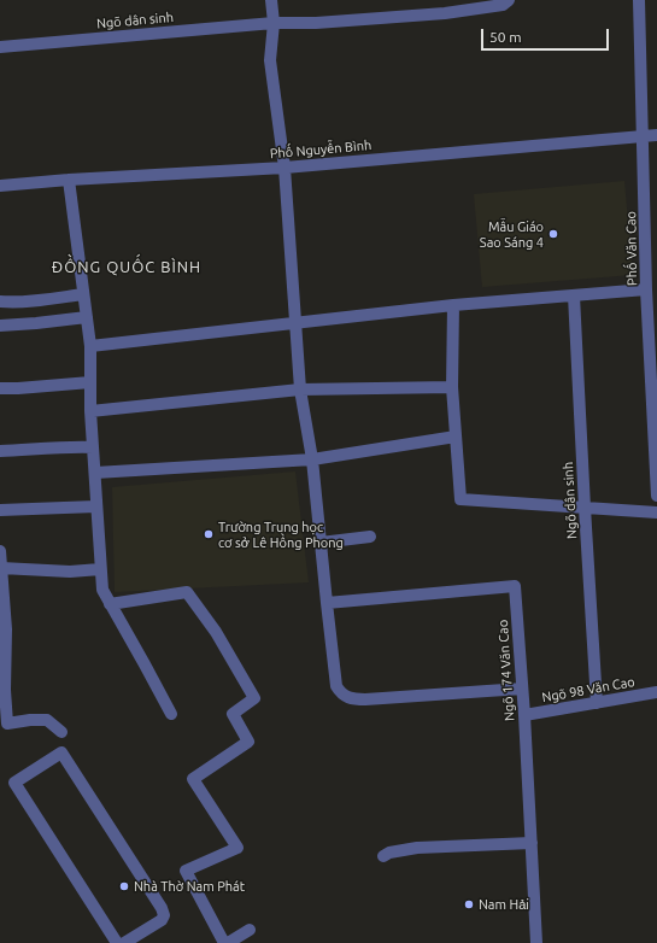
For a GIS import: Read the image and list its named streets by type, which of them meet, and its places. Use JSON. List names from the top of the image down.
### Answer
{
  "streets": {
    "street": [
      "Ngõ dân sinh",
      "Phố Nguyễn Bình",
      "Phố Văn Cao",
      "Ngõ 174 Văn Cao",
      "Ngõ 98 Văn Cao"
    ]
  },
  "crossings": [
    ["Ngõ dân sinh", "Ngõ 98 Văn Cao"],
    ["Phố Nguyễn Bình", "Phố Văn Cao"],
    ["Ngõ 174 Văn Cao", "Ngõ 98 Văn Cao"]
  ],
  "districts": ["ĐỒNG QUỐC BÌNH"],
  "places": [
    "Mẫu Giáo Sao Sáng 4",
    "Trường Trung học cơ sở Lê Hồng Phong",
    "Nhà Thờ Nam Phát",
    "Nam Hải"
  ],
  "scale_bar": "50 m"
}
